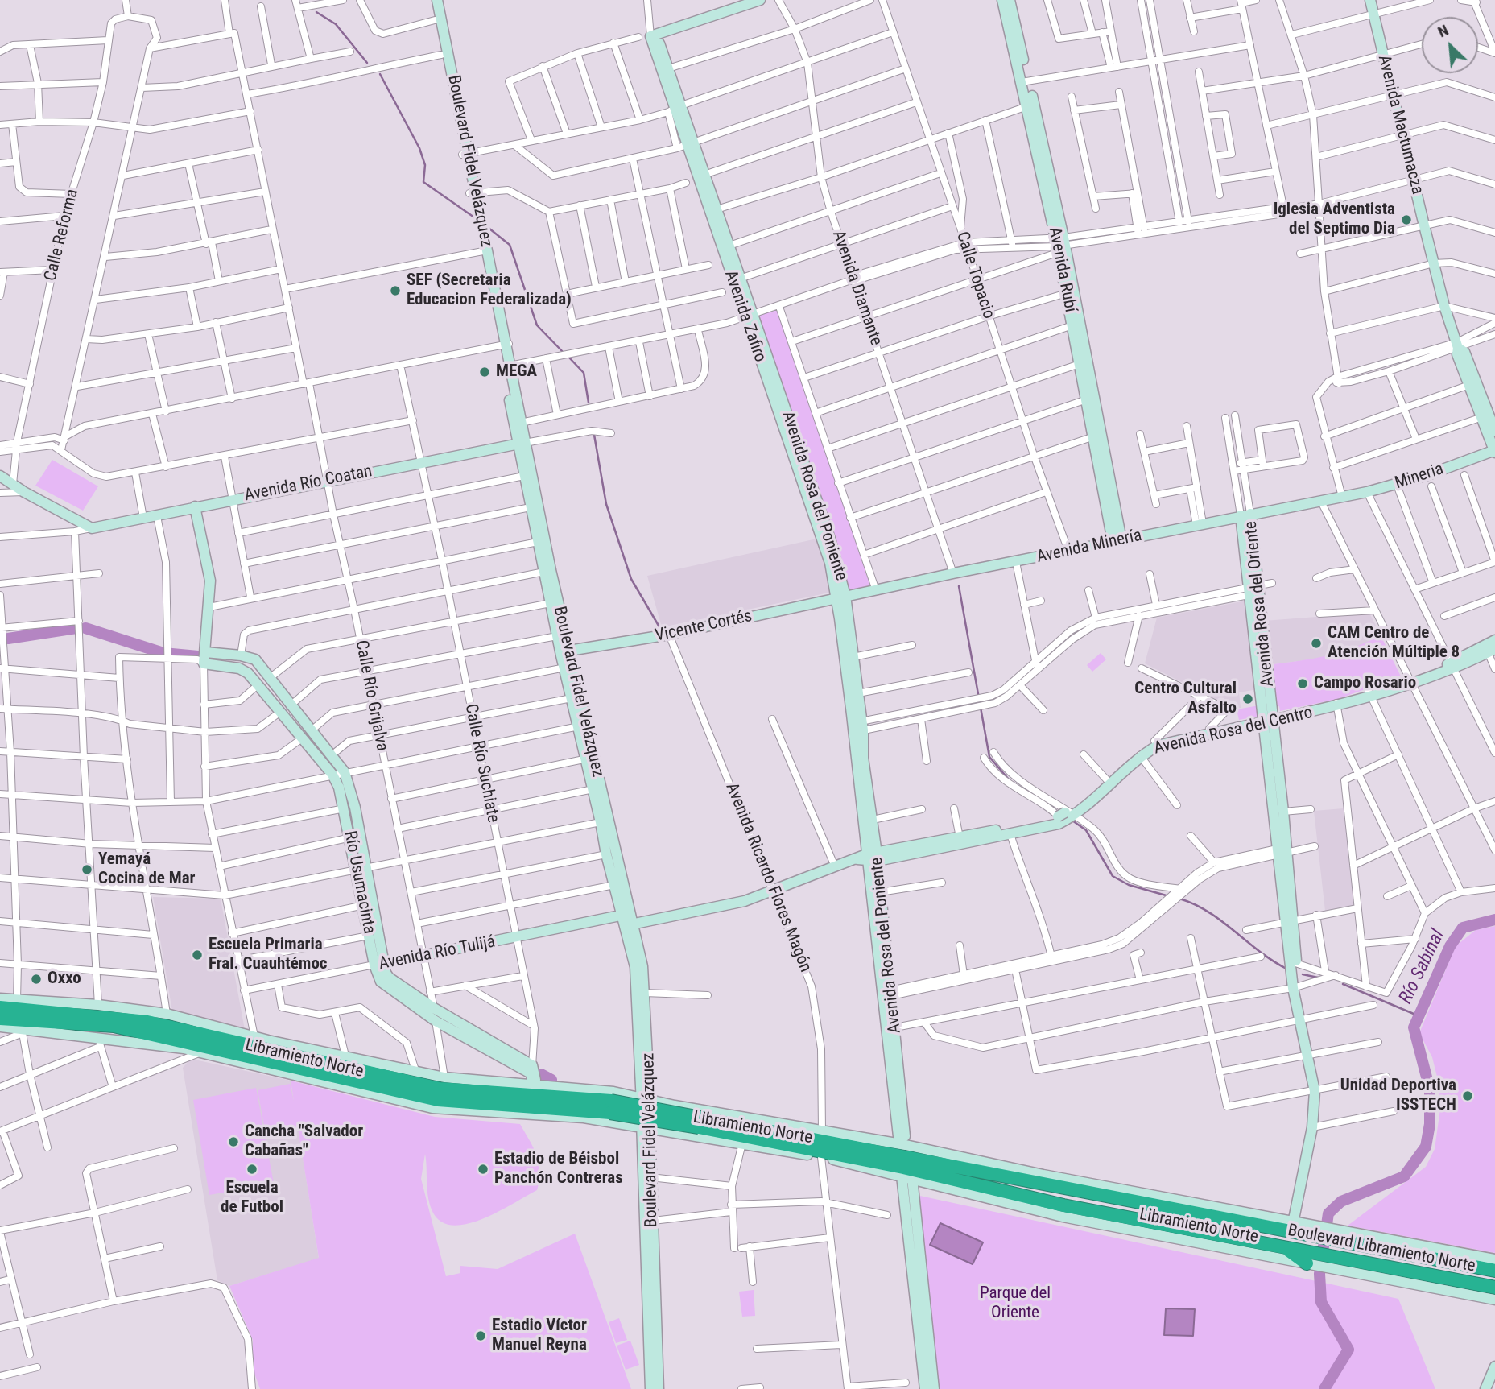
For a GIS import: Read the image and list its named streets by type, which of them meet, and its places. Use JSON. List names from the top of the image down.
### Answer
{
  "streets": {
    "highway": ["Libramiento Norte", "Boulevard Libramiento Norte"],
    "street": [
      "Avenida Mactumacza",
      "Boulevard Fidel Velázquez",
      "Calle Reforma",
      "Avenida Rubí",
      "Calle Topacio",
      "Avenida Diamante",
      "Avenida Zafiro",
      "Mineria",
      "Avenida Río Coatan",
      "Avenida Rosa del Poniente",
      "Avenida Minería",
      "Avenida Rosa del Oriente",
      "Vicente Cortés",
      "Calle Río Grijalva",
      "Avenida Rosa del Centro",
      "Calle Río Suchiate",
      "Avenida Ricardo Flores Magón",
      "Río Usumacinta",
      "Avenida Río Tulijá"
    ]
  },
  "crossings": [
    ["Boulevard Fidel Velázquez", "Avenida Río Coatan"],
    ["Boulevard Fidel Velázquez", "Vicente Cortés"],
    ["Boulevard Fidel Velázquez", "Avenida Río Tulijá"],
    ["Boulevard Fidel Velázquez", "Libramiento Norte"],
    ["Avenida Rubí", "Avenida Minería"],
    ["Calle Topacio", "Avenida Minería"],
    ["Avenida Diamante", "Avenida Minería"],
    ["Avenida Zafiro", "Avenida Rosa del Poniente"],
    ["Avenida Zafiro", "Avenida Minería"],
    ["Avenida Zafiro", "Vicente Cortés"],
    ["Mineria", "Avenida Minería"],
    ["Avenida Río Coatan", "Calle Río Grijalva"],
    ["Avenida Río Coatan", "Calle Río Suchiate"],
    ["Avenida Rosa del Poniente", "Avenida Minería"],
    ["Avenida Rosa del Poniente", "Vicente Cortés"],
    ["Avenida Rosa del Poniente", "Avenida Rosa del Centro"],
    ["Avenida Rosa del Poniente", "Avenida Río Tulijá"],
    ["Avenida Rosa del Poniente", "Libramiento Norte"],
    ["Avenida Rosa del Poniente", "Boulevard Libramiento Norte"],
    ["Avenida Minería", "Avenida Rosa del Oriente"],
    ["Avenida Minería", "Vicente Cortés"],
    ["Avenida Rosa del Oriente", "Avenida Rosa del Centro"],
    ["Vicente Cortés", "Avenida Ricardo Flores Magón"],
    ["Calle Río Grijalva", "Río Usumacinta"],
    ["Calle Río Grijalva", "Avenida Río Tulijá"],
    ["Avenida Rosa del Centro", "Avenida Río Tulijá"],
    ["Calle Río Suchiate", "Río Usumacinta"],
    ["Calle Río Suchiate", "Avenida Río Tulijá"],
    ["Avenida Ricardo Flores Magón", "Avenida Río Tulijá"],
    ["Río Usumacinta", "Avenida Río Tulijá"],
    ["Libramiento Norte", "Boulevard Libramiento Norte"]
  ],
  "water": ["Río Sabinal"],
  "parks": ["Parque del Oriente"],
  "places": [
    "Iglesia Adventista del Septimo Dia",
    "SEF (Secretaria Educacion Federalizada)",
    "MEGA",
    "CAM Centro de Atención Múltiple 8",
    "Campo Rosario",
    "Centro Cultural Asfalto",
    "Yemayá Cocina de Mar",
    "Escuela Primaria Fral. Cuauhtémoc",
    "Oxxo",
    "Unidad Deportiva ISSTECH",
    "Cancha \"Salvador Cabañas\"",
    "Escuela de Futbol",
    "Estadio de Béisbol Panchón Contreras",
    "Estadio Víctor Manuel Reyna"
  ],
  "north": "top left"
}
